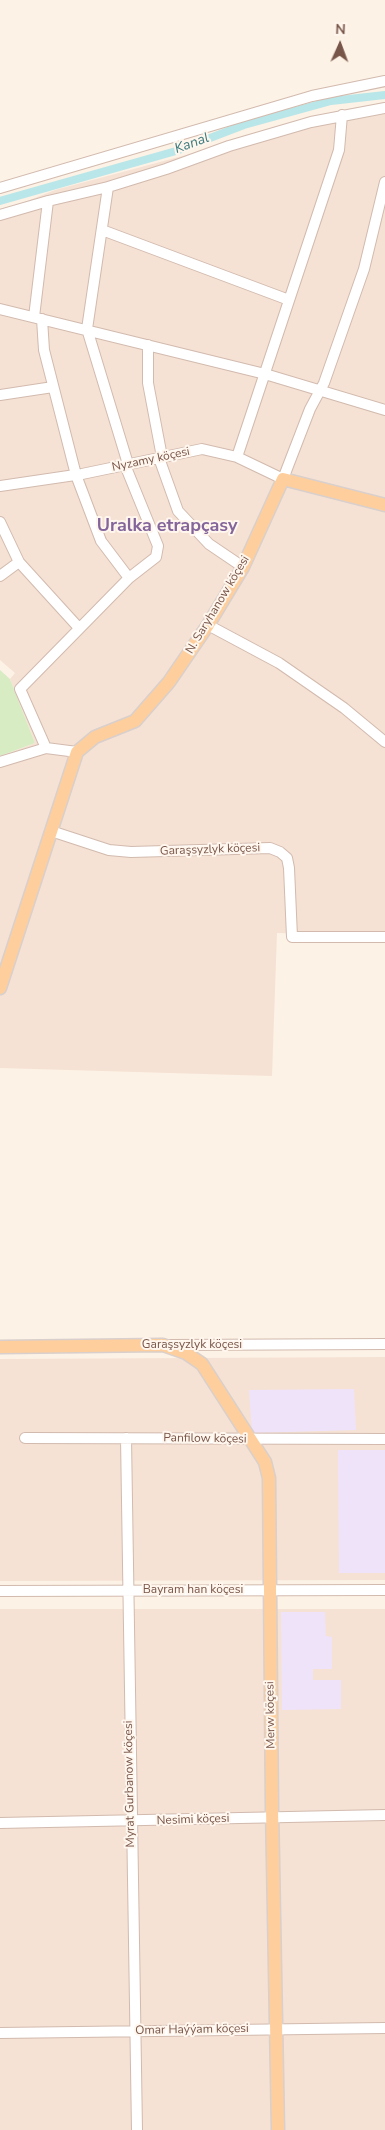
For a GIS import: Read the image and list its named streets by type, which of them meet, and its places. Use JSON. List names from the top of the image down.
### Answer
{
  "streets": {
    "main road": [
      "Nyzamy köçesi",
      "N. Saryhanow köçesi",
      "Garaşsyzlyk köçesi",
      "Merw köçesi"
    ],
    "street": [
      "Panfilow köçesi",
      "Bayram han köçesi",
      "Myrat Gurbanow köçesi",
      "Nesimi köçesi",
      "Omar Haýýam köçesi"
    ]
  },
  "crossings": [
    ["Nyzamy köçesi", "N. Saryhanow köçesi"],
    ["Garaşsyzlyk köçesi", "Merw köçesi"],
    ["Panfilow köçesi", "Merw köçesi"],
    ["Panfilow köçesi", "Myrat Gurbanow köçesi"],
    ["Bayram han köçesi", "Merw köçesi"],
    ["Bayram han köçesi", "Myrat Gurbanow köçesi"],
    ["Merw köçesi", "Nesimi köçesi"],
    ["Merw köçesi", "Omar Haýýam köçesi"],
    ["Myrat Gurbanow köçesi", "Nesimi köçesi"],
    ["Myrat Gurbanow köçesi", "Omar Haýýam köçesi"]
  ],
  "districts": ["Uralka etrapçasy"],
  "water": ["Kanal"],
  "north": "top"
}
